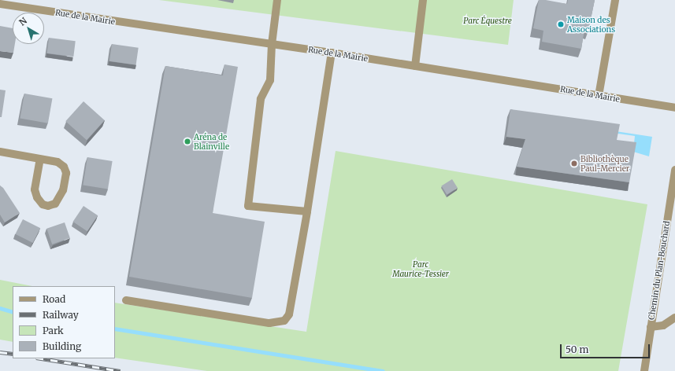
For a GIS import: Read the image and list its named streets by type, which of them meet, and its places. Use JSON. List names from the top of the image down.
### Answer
{
  "streets": {
    "street": ["Rue de la Mairie", "Chemin du Plan-Bouchard"]
  },
  "parks": ["Parc Équestre", "Parc Maurice-Tessier"],
  "places": ["Maison des Associations", "Aréna de Blainville", "Bibliothèque Paul-Mercier"],
  "legend": [
    "Road",
    "Railway",
    "Park",
    "Building"
  ],
  "scale_bar": "50 m",
  "north": "top left"
}
